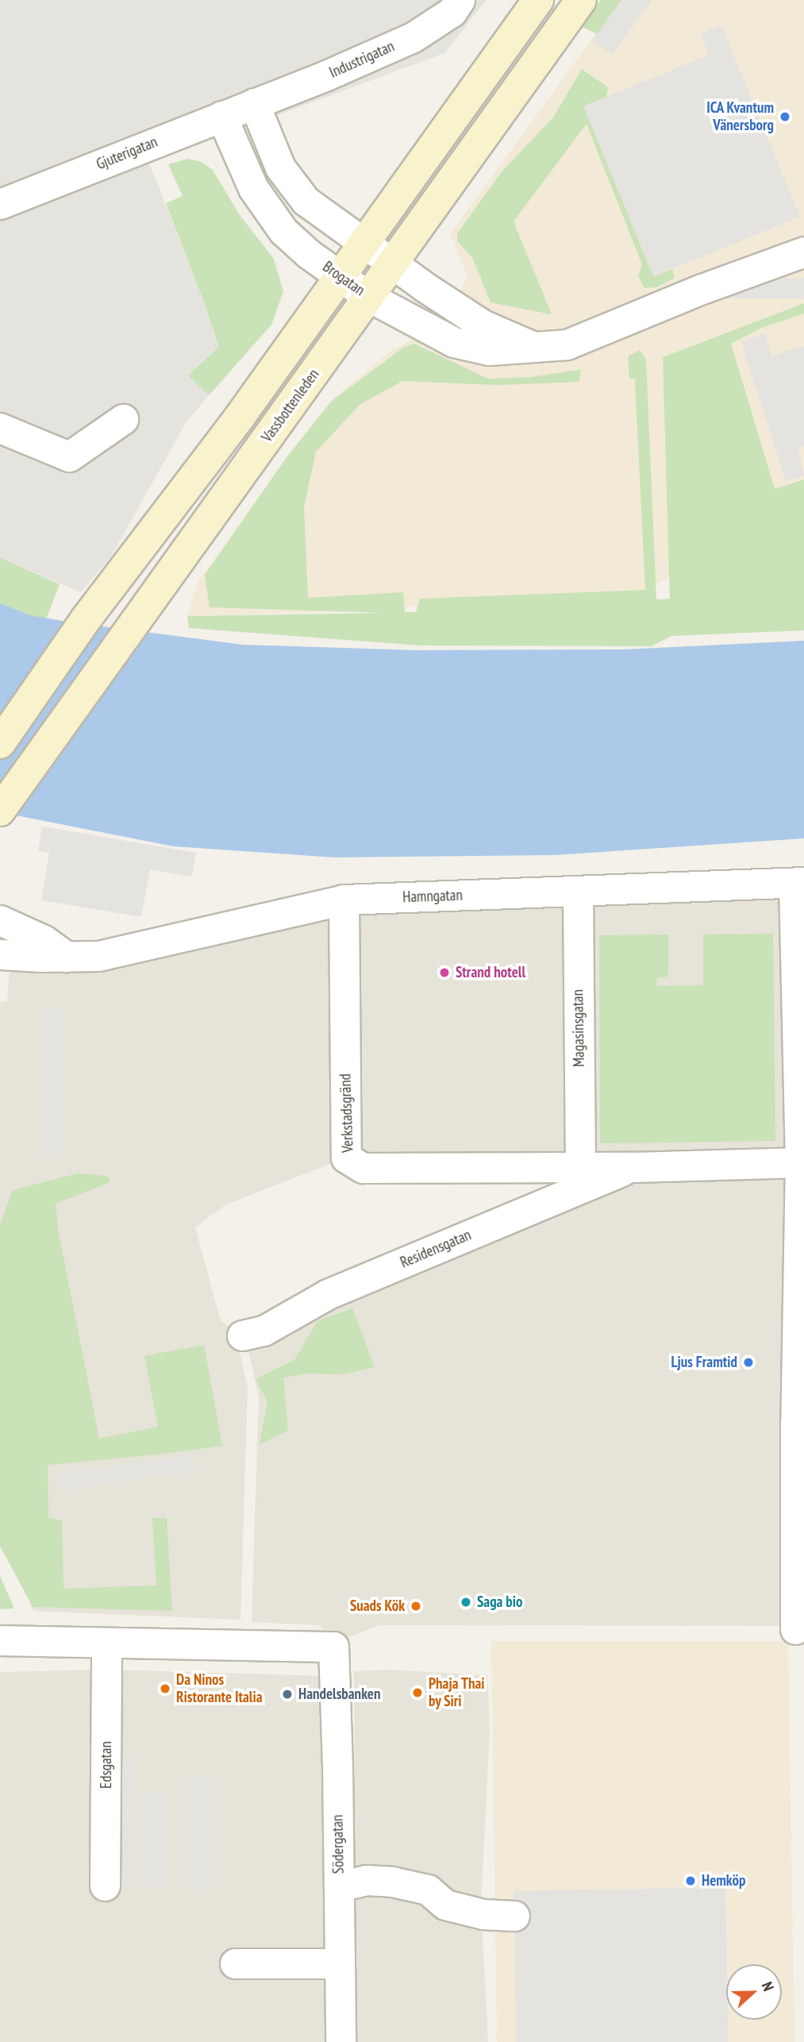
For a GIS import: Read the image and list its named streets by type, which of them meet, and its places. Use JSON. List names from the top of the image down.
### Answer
{
  "streets": {
    "main road": ["Vassbottenleden"],
    "street": [
      "Industrigatan",
      "Gjuterigatan",
      "Brogatan",
      "Hamngatan",
      "Magasinsgatan",
      "Verkstadsgränd",
      "Residensgatan",
      "Edsgatan",
      "Södergatan"
    ]
  },
  "crossings": [
    ["Industrigatan", "Gjuterigatan"],
    ["Industrigatan", "Brogatan"],
    ["Gjuterigatan", "Brogatan"],
    ["Brogatan", "Vassbottenleden"],
    ["Hamngatan", "Magasinsgatan"],
    ["Hamngatan", "Verkstadsgränd"],
    ["Magasinsgatan", "Verkstadsgränd"],
    ["Magasinsgatan", "Residensgatan"],
    ["Verkstadsgränd", "Residensgatan"],
    ["Edsgatan", "Södergatan"]
  ],
  "places": [
    "ICA Kvantum Vänersborg",
    "Strand hotell",
    "Ljus Framtid",
    "Saga bio",
    "Suads Kök",
    "Da Ninos Ristorante Italia",
    "Phaja Thai by Siri",
    "Handelsbanken",
    "Hemköp"
  ],
  "north": "right"
}
